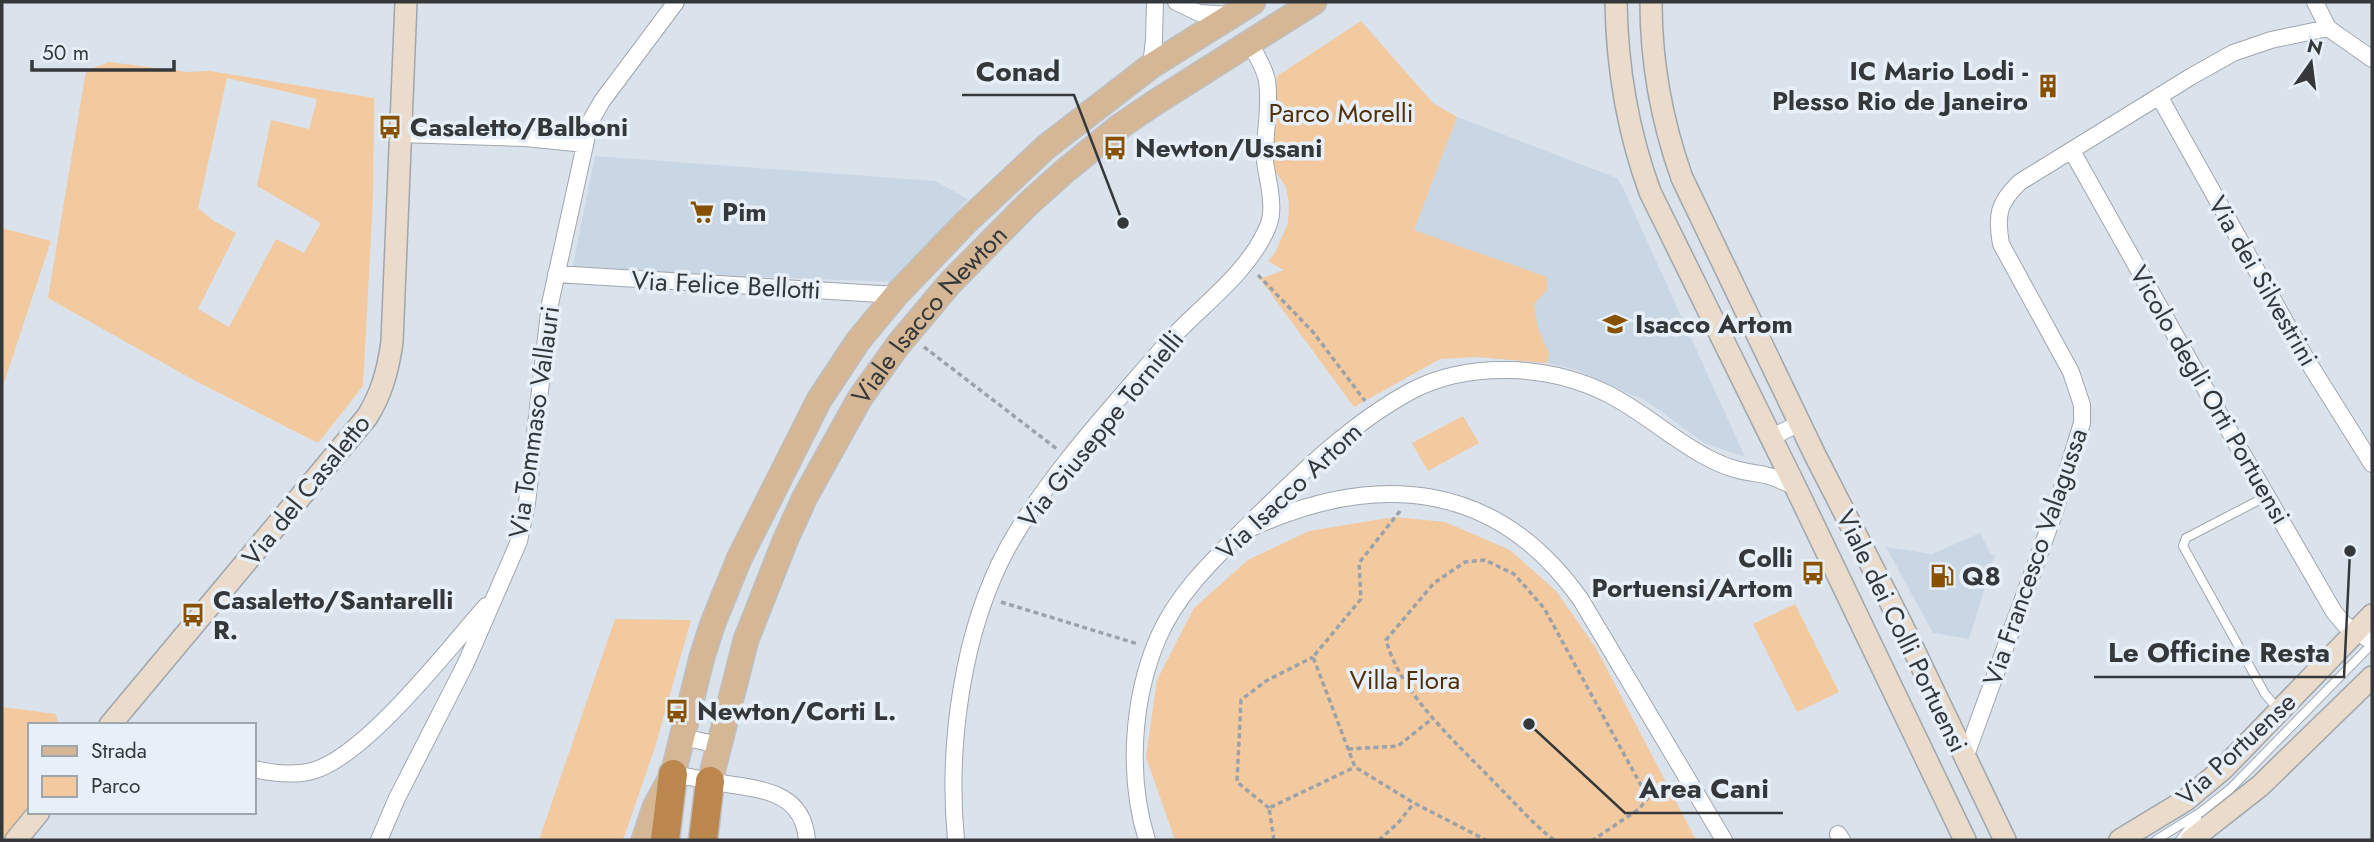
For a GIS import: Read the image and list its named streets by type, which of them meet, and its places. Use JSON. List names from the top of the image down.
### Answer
{
  "streets": {
    "highway": ["Viale Isacco Newton"],
    "street": [
      "Via dei Silvestrini",
      "Via Felice Bellotti",
      "Vicolo degli Orti Portuensi",
      "Via Tommaso Vallauri",
      "Via Giuseppe Tornielli",
      "Via del Casaletto",
      "Via Isacco Artom",
      "Via Francesco Valagussa",
      "Viale dei Colli Portuensi",
      "Via Portuense"
    ]
  },
  "crossings": [
    ["Via dei Silvestrini", "Via Francesco Valagussa"],
    ["Via Felice Bellotti", "Viale Isacco Newton"],
    ["Via Felice Bellotti", "Via Tommaso Vallauri"],
    ["Viale Isacco Newton", "Via Giuseppe Tornielli"],
    ["Vicolo degli Orti Portuensi", "Via Francesco Valagussa"],
    ["Vicolo degli Orti Portuensi", "Via Portuense"],
    ["Via Isacco Artom", "Viale dei Colli Portuensi"],
    ["Via Francesco Valagussa", "Viale dei Colli Portuensi"]
  ],
  "parks": ["Parco Morelli", "Villa Flora"],
  "places": {
    "building": ["IC Mario Lodi - Plesso Rio de Janeiro"],
    "bus stop": [
      "Casaletto/Balboni",
      "Newton/Ussani",
      "Colli Portuensi/Artom",
      "Casaletto/Santarelli R.",
      "Newton/Corti L."
    ],
    "supermarket": ["Pim"],
    "other": ["Conad", "Le Officine Resta", "Area Cani"],
    "school or university": ["Isacco Artom"],
    "fuel station": ["Q8"]
  },
  "legend": ["Strada", "Parco"],
  "scale_bar": "50 m",
  "north": "top"
}
